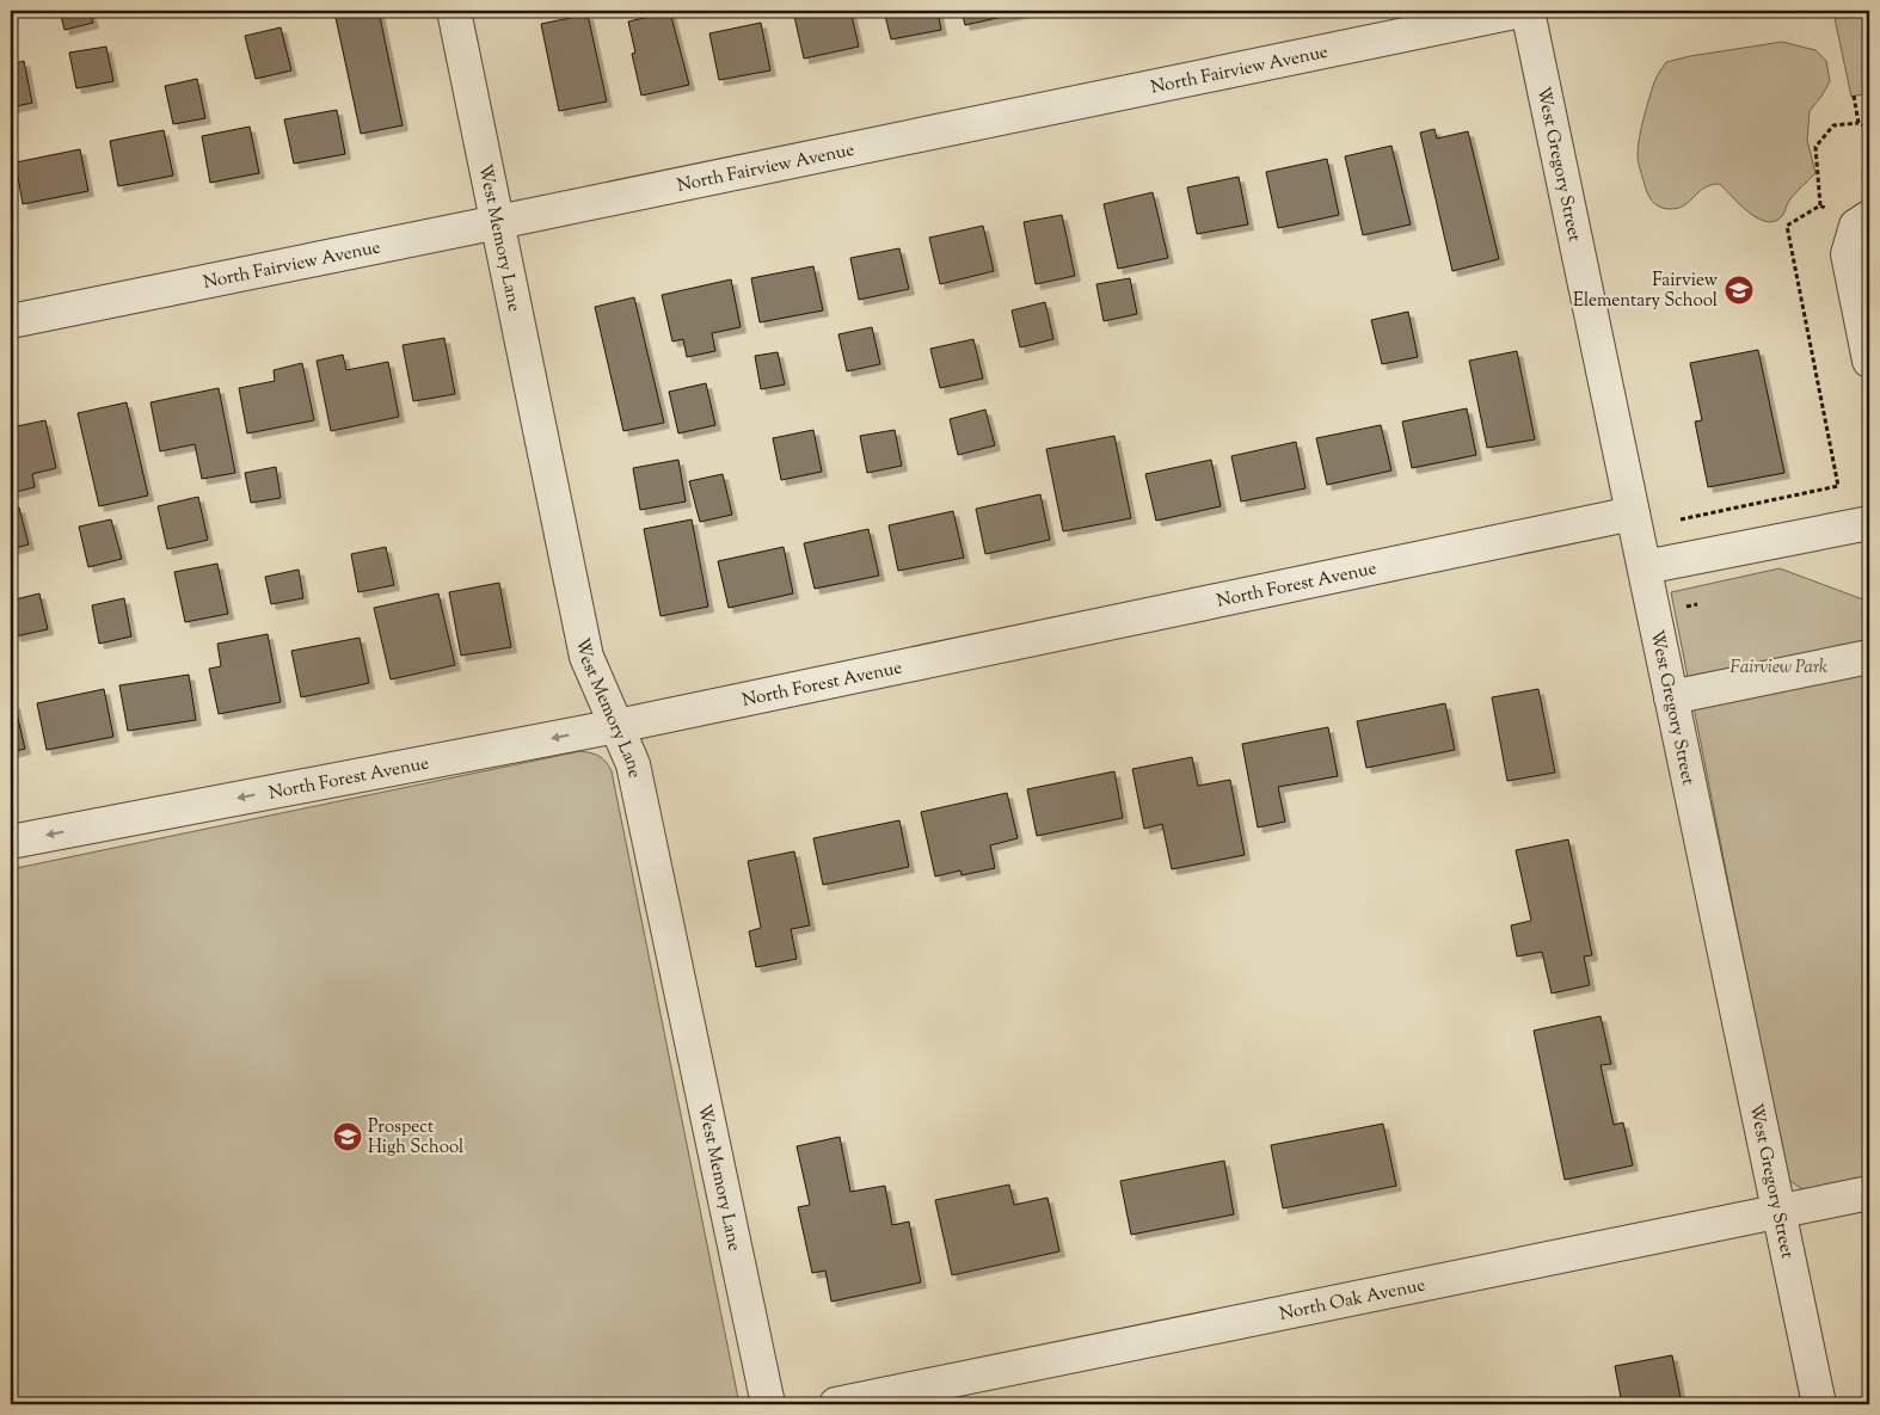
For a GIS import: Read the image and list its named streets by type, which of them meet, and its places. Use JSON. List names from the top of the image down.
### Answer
{
  "streets": {
    "street": [
      "North Fairview Avenue",
      "West Gregory Street",
      "West Memory Lane",
      "North Forest Avenue",
      "North Oak Avenue"
    ]
  },
  "crossings": [
    ["North Fairview Avenue", "West Memory Lane"],
    ["West Gregory Street", "North Forest Avenue"],
    ["West Gregory Street", "North Oak Avenue"],
    ["West Memory Lane", "North Forest Avenue"]
  ],
  "one_way": ["North Forest Avenue"],
  "parks": ["Fairview Park"],
  "places": {
    "school or university": ["Fairview Elementary School", "Prospect High School"]
  }
}
